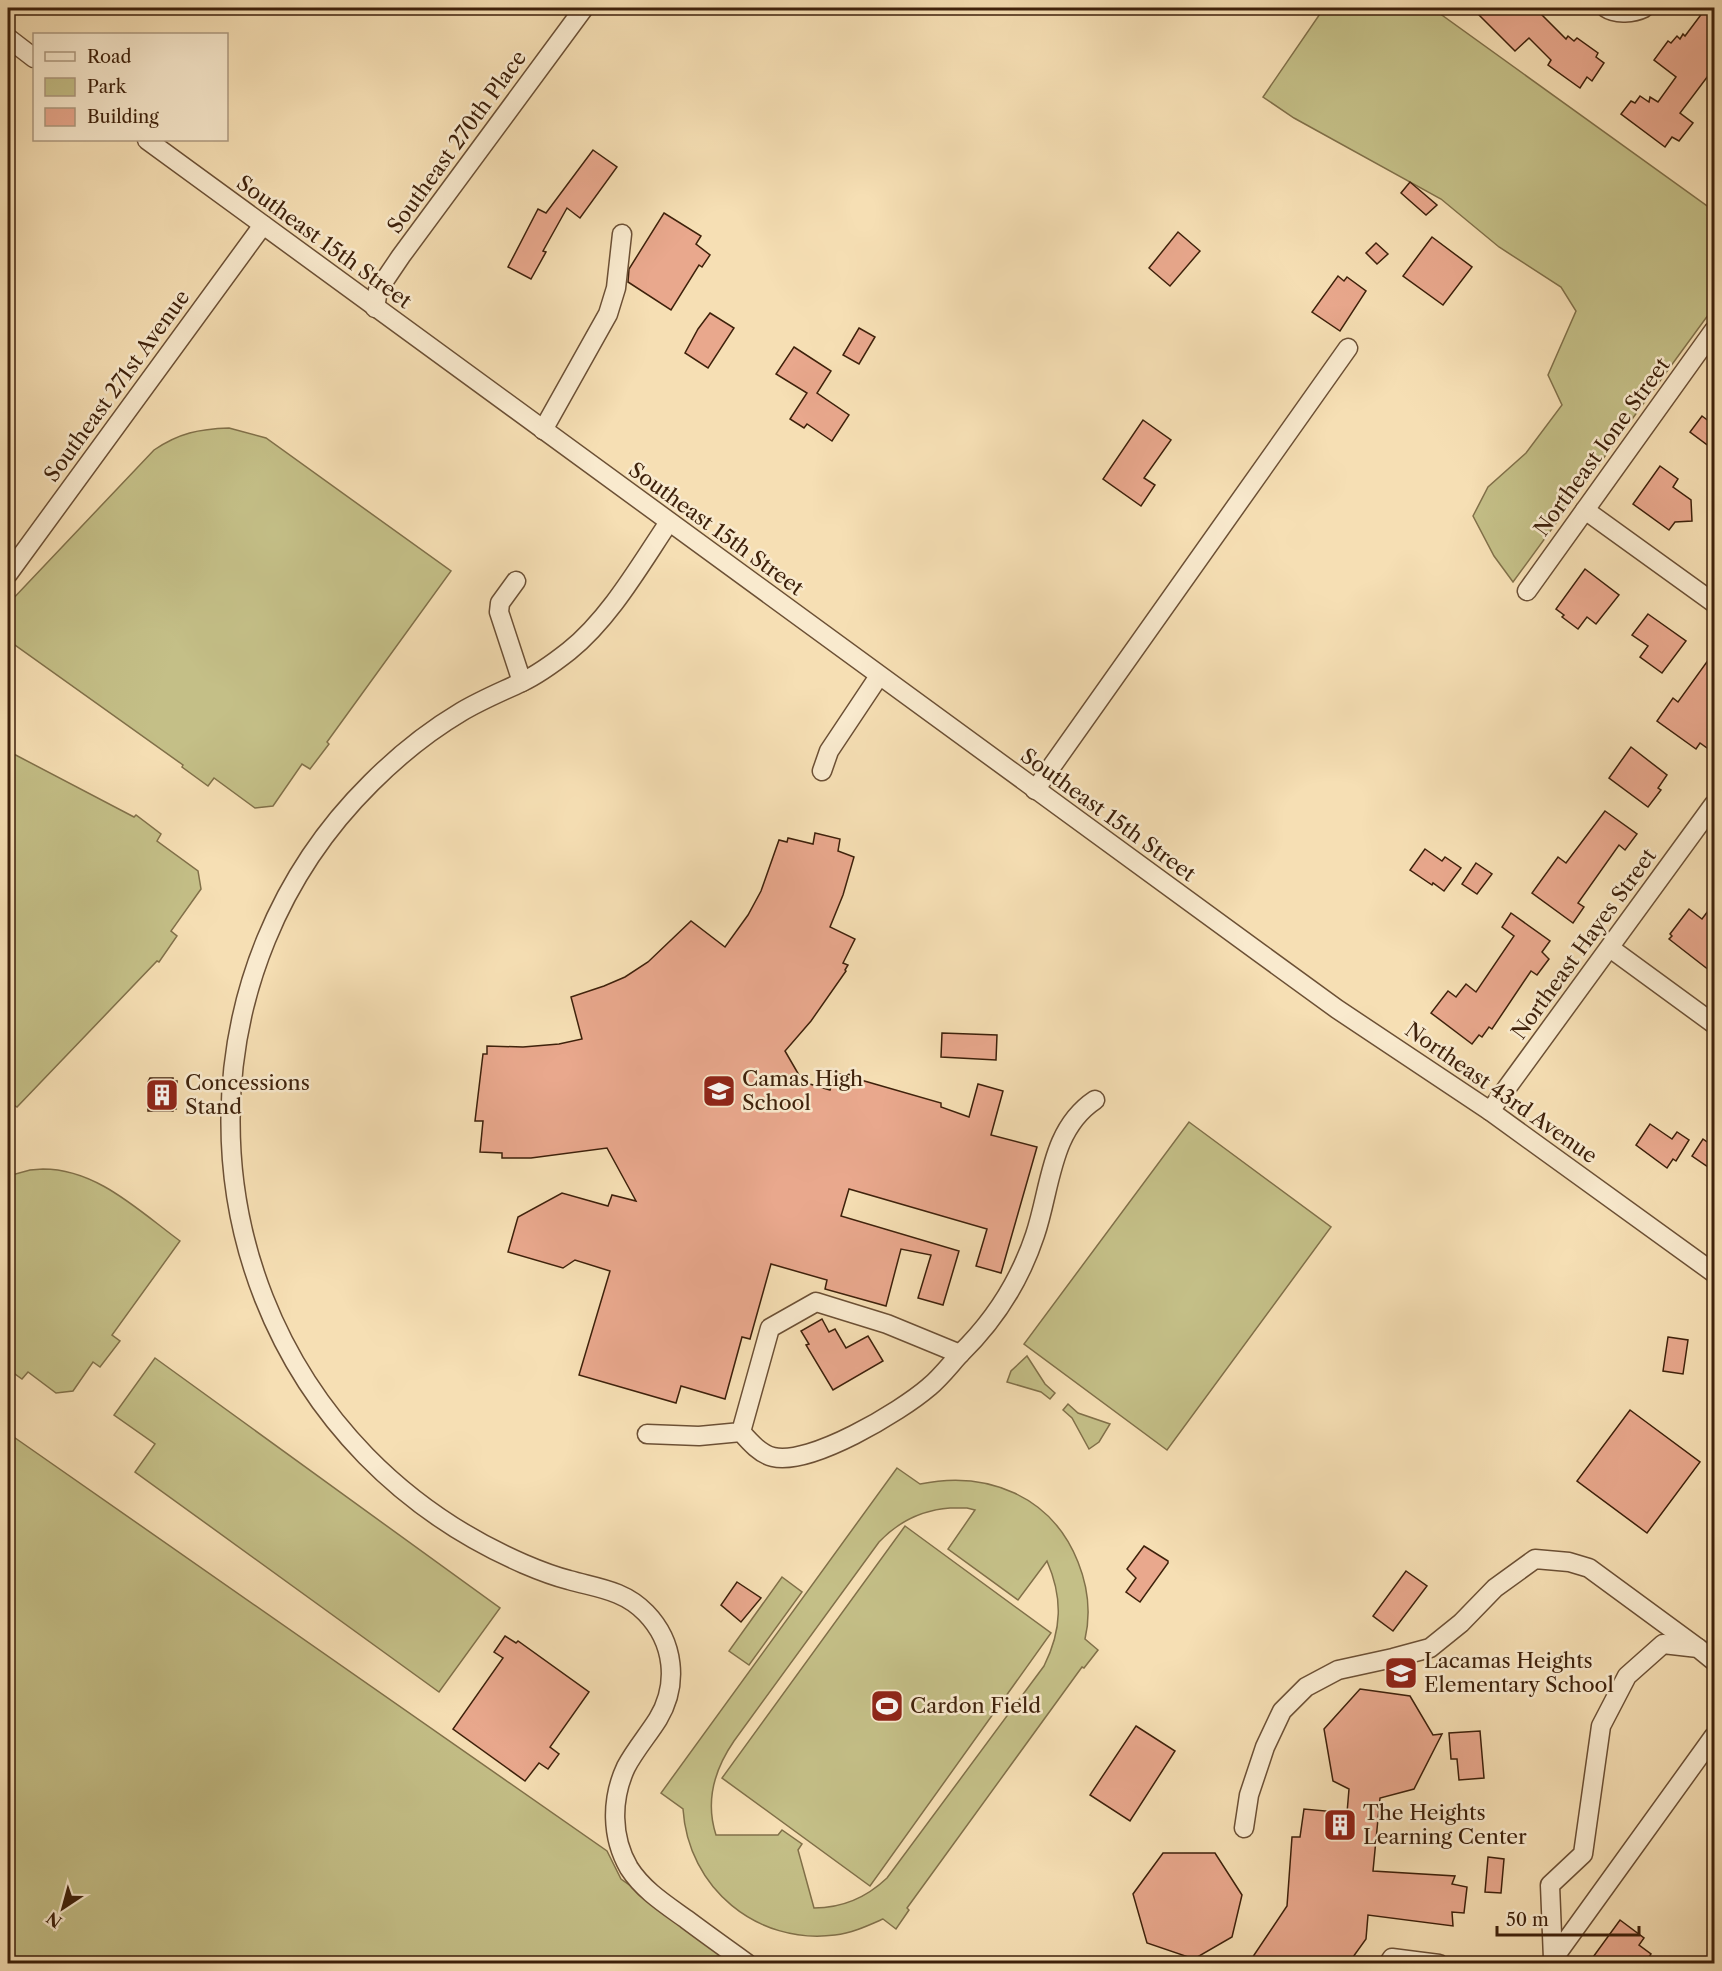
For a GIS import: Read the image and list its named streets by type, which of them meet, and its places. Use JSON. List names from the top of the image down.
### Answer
{
  "streets": {
    "street": [
      "Southeast 270th Place",
      "Southeast 15th Street",
      "Southeast 271st Avenue",
      "Northeast Ione Street",
      "Northeast Hayes Street",
      "Northeast 43rd Avenue"
    ]
  },
  "crossings": [
    ["Southeast 270th Place", "Southeast 15th Street"],
    ["Southeast 15th Street", "Southeast 271st Avenue"],
    ["Southeast 15th Street", "Northeast 43rd Avenue"],
    ["Northeast Hayes Street", "Northeast 43rd Avenue"]
  ],
  "places": {
    "school or university": ["Camas High School", "Lacamas Heights Elementary School"],
    "building": ["Concessions Stand", "The Heights Learning Center"],
    "sports": ["Cardon Field"]
  },
  "legend": ["Road", "Park", "Building"],
  "scale_bar": "50 m",
  "north": "bottom left"
}
